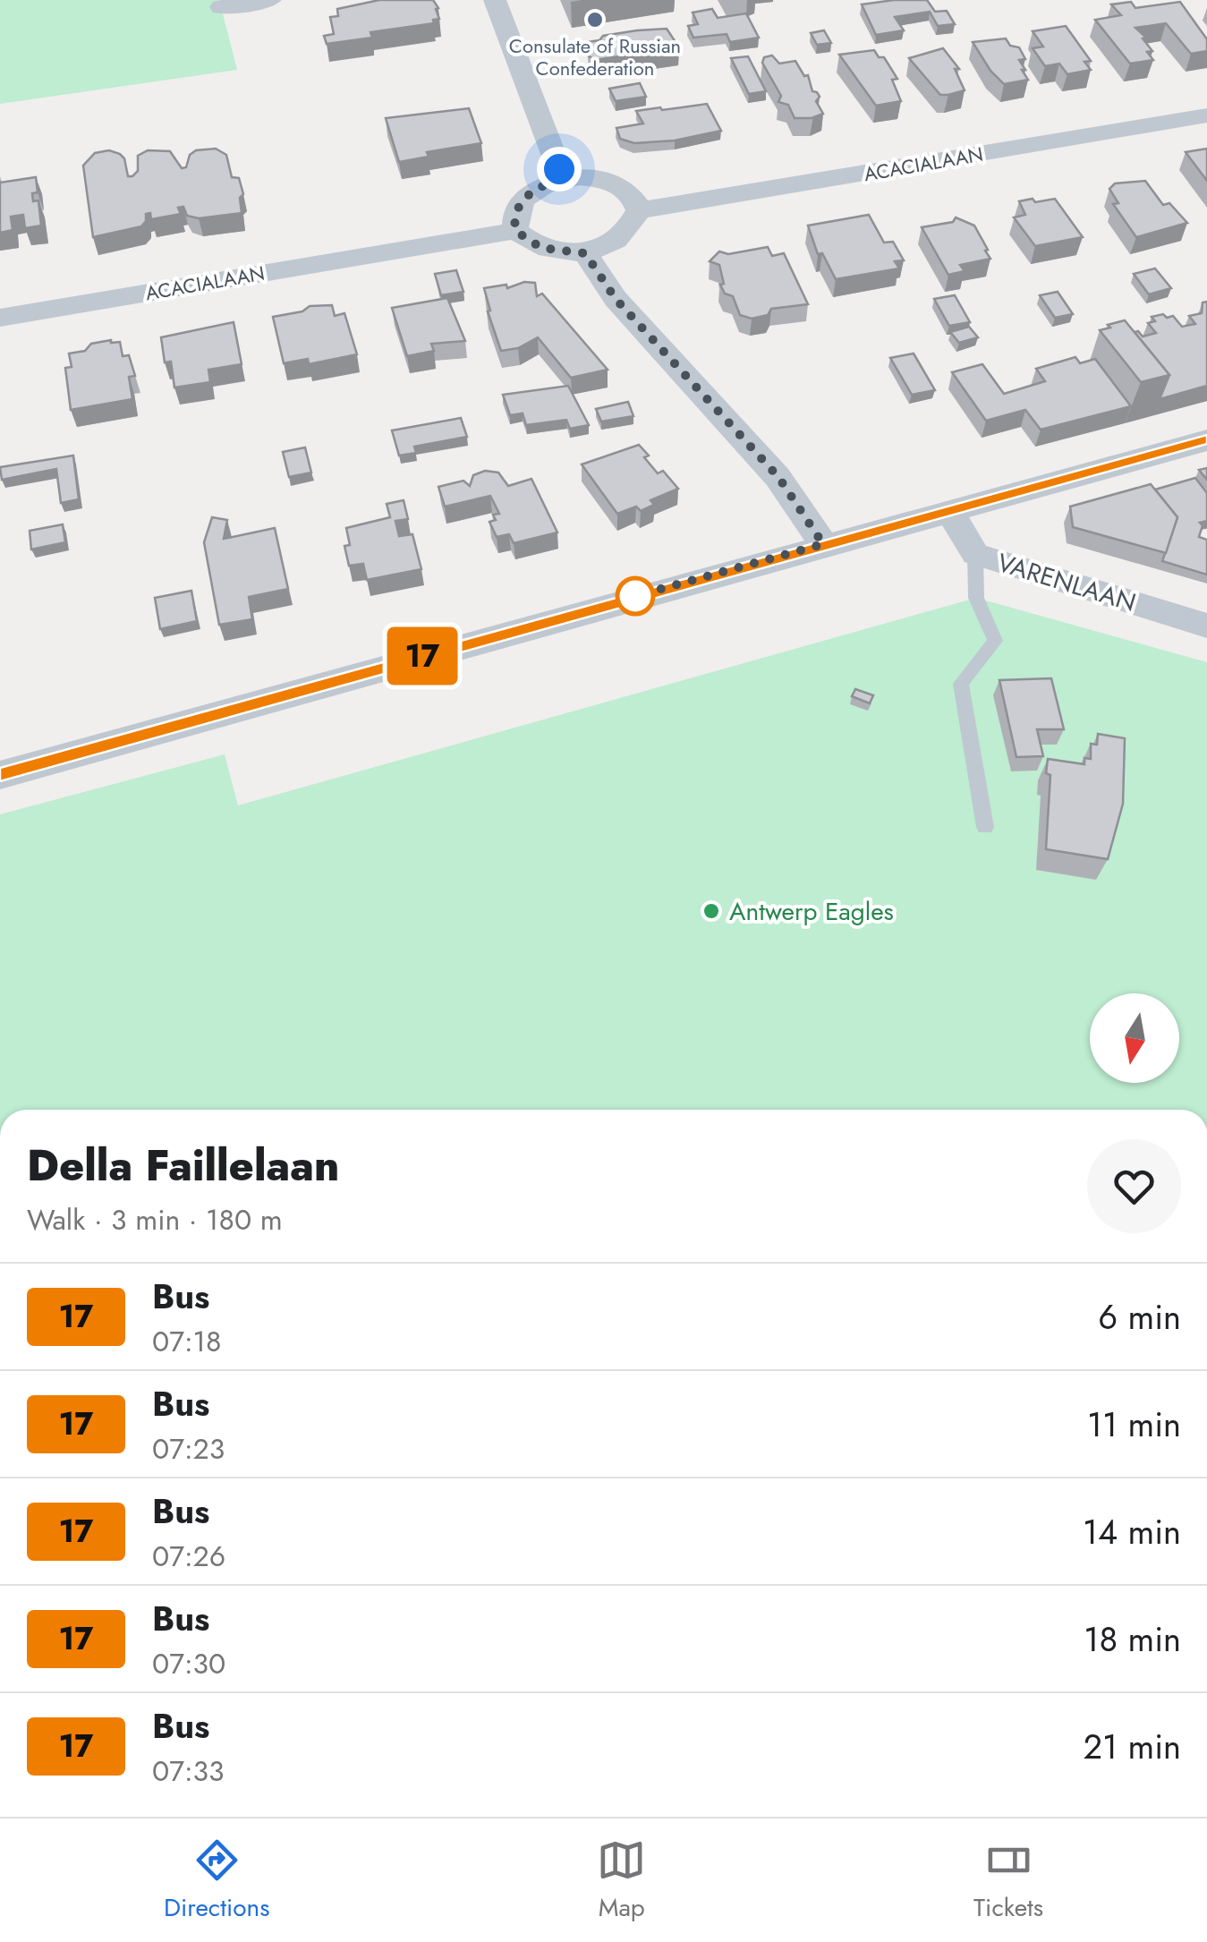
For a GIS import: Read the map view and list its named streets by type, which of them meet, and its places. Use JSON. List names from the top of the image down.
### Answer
{
  "streets": {
    "street": ["ACACIALAAN", "VARENLAAN"]
  },
  "places": ["Consulate of Russian Confederation", "Antwerp Eagles"],
  "lines": ["bus line 17"],
  "north": "bottom",
  "page": {
    "on_map": "17",
    "heading": ["Della Faillelaan", "Walk · 3 min · 180 m"],
    "list": [
      {
        "mark": "17",
        "name": "Bus",
        "note": "07:18",
        "value": "6 min"
      },
      {
        "mark": "17",
        "name": "Bus",
        "note": "07:23",
        "value": "11 min"
      },
      {
        "mark": "17",
        "name": "Bus",
        "note": "07:26",
        "value": "14 min"
      },
      {
        "mark": "17",
        "name": "Bus",
        "note": "07:30",
        "value": "18 min"
      },
      {
        "mark": "17",
        "name": "Bus",
        "note": "07:33",
        "value": "21 min"
      }
    ],
    "tabs": ["Directions", "Map", "Tickets"]
  }
}
